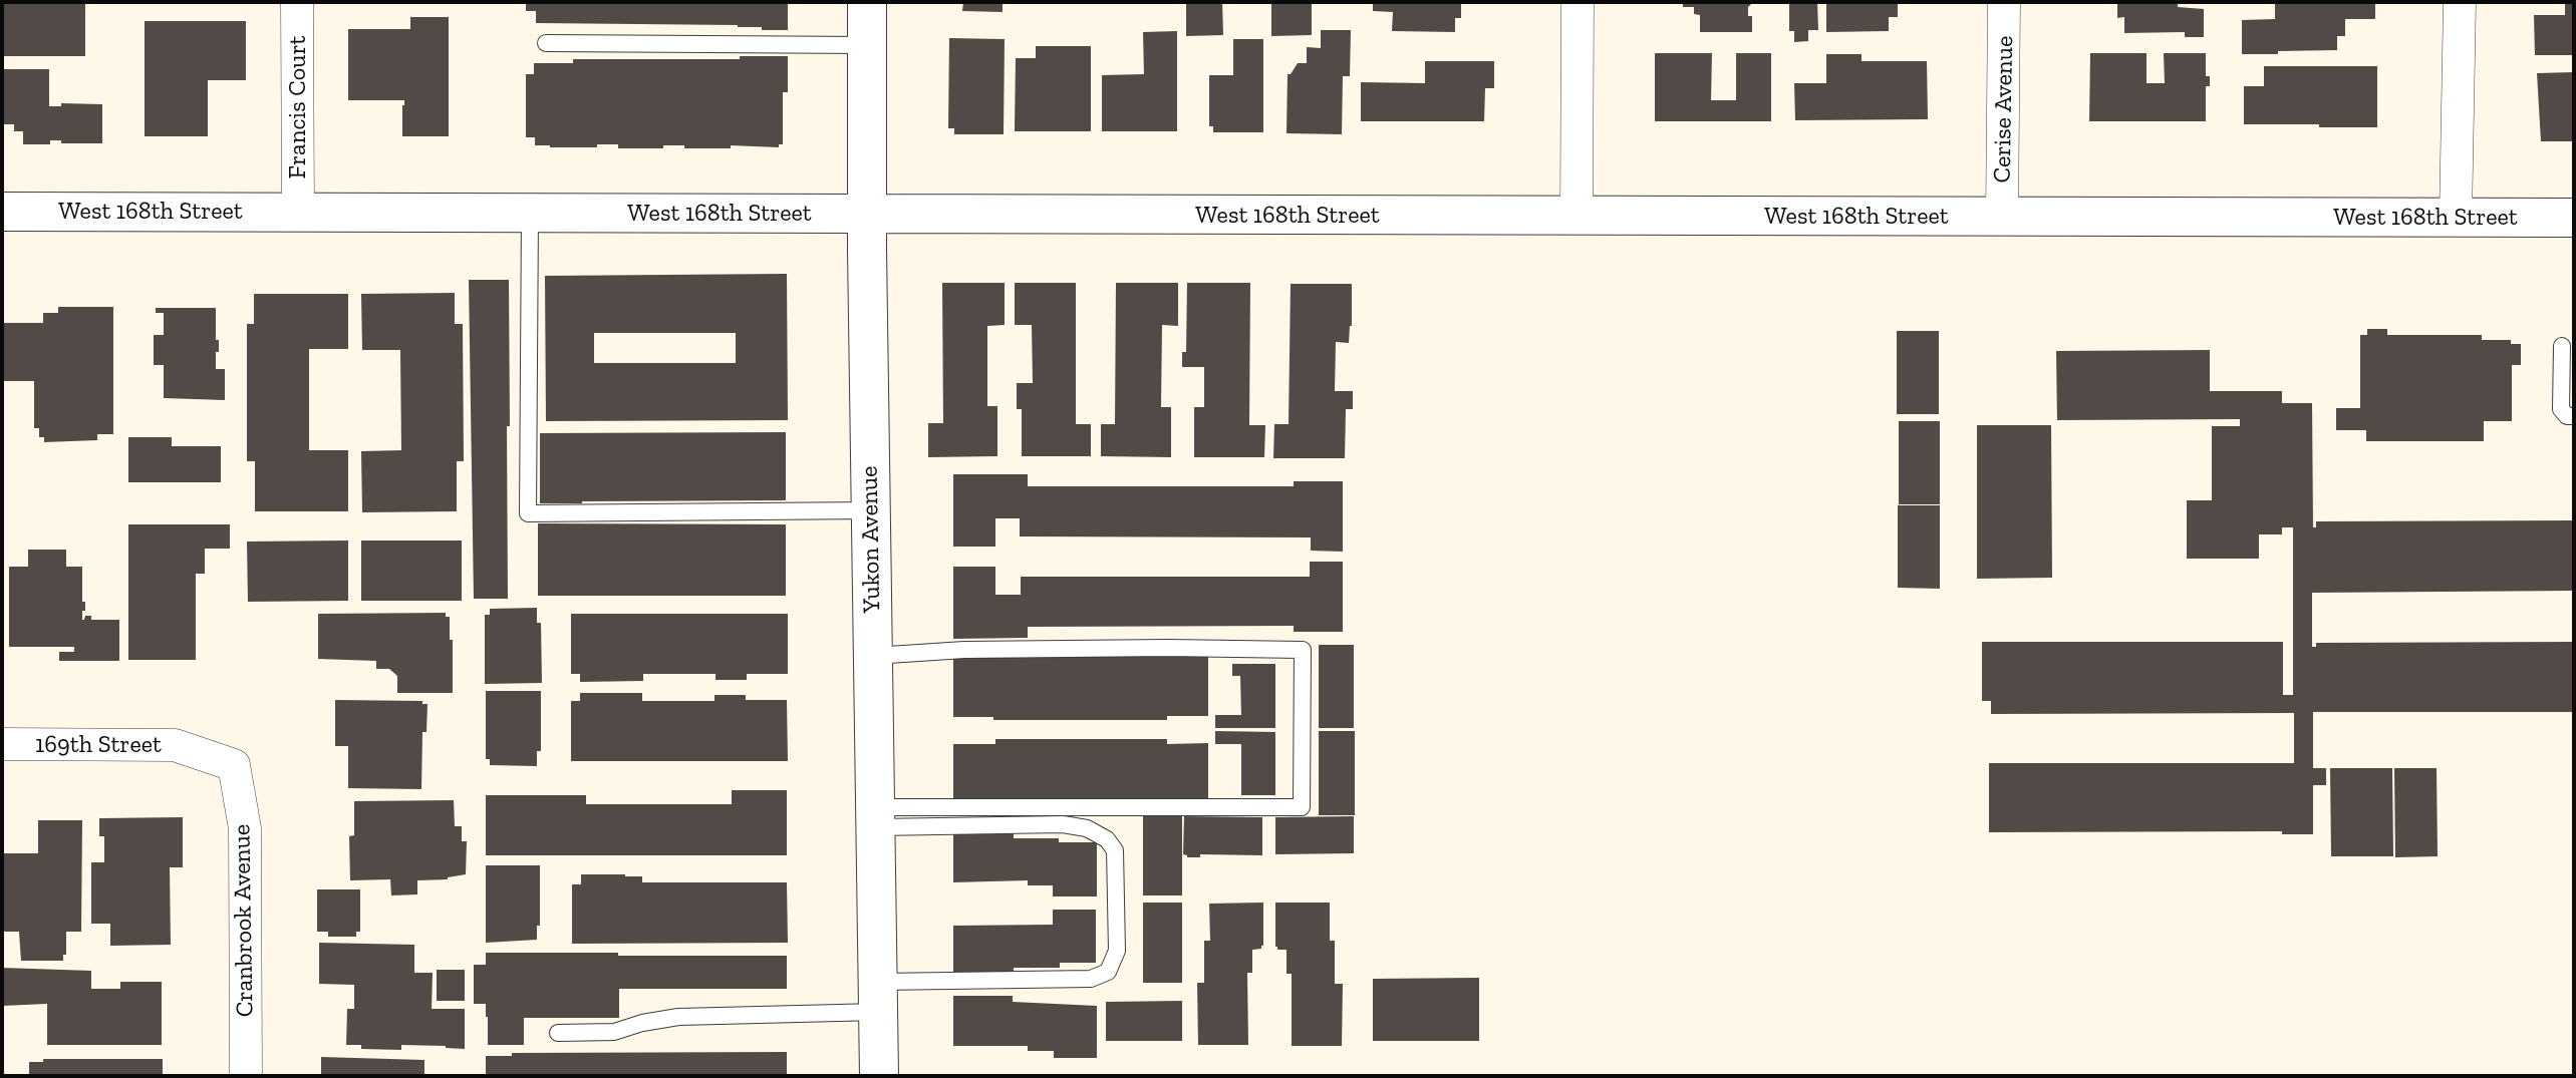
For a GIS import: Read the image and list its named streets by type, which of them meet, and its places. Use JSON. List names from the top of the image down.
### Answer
{
  "streets": {
    "street": [
      "Francis Court",
      "Cerise Avenue",
      "West 168th Street",
      "Yukon Avenue",
      "169th Street",
      "Cranbrook Avenue"
    ]
  },
  "crossings": [
    ["Francis Court", "West 168th Street"],
    ["Cerise Avenue", "West 168th Street"],
    ["West 168th Street", "Yukon Avenue"],
    ["169th Street", "Cranbrook Avenue"]
  ]
}
